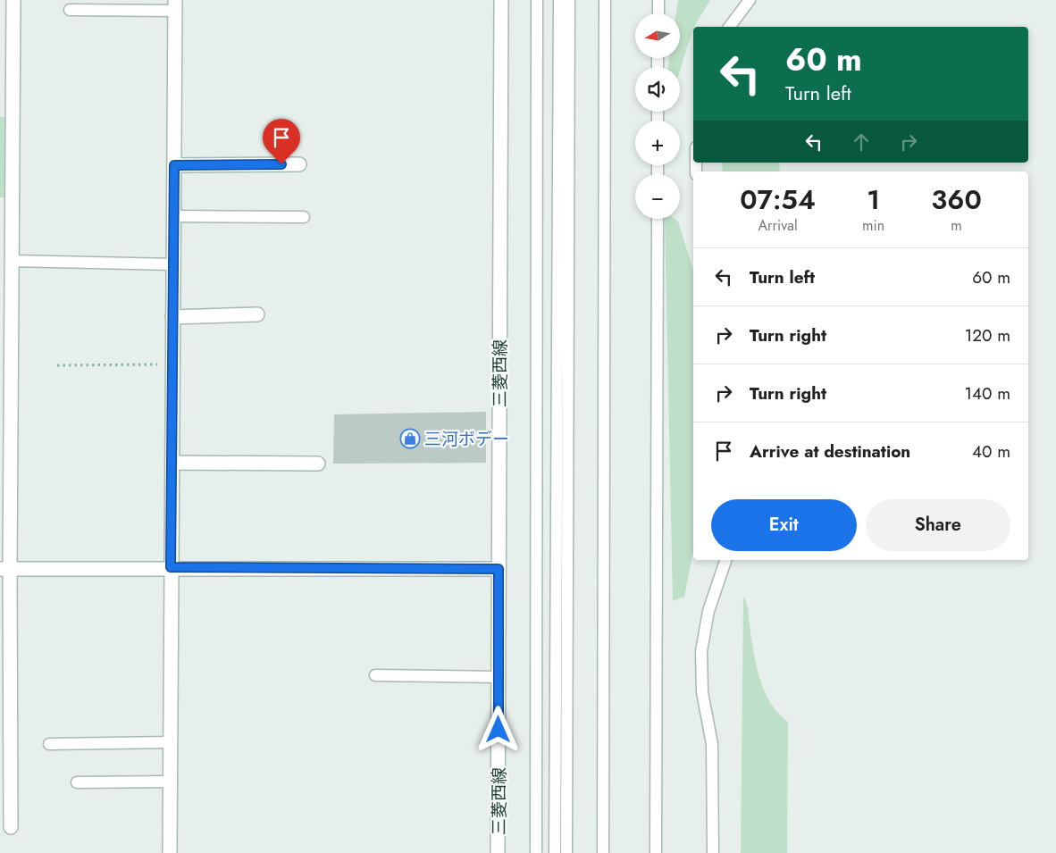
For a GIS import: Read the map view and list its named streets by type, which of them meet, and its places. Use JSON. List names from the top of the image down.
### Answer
{
  "streets": {
    "street": ["三菱西線"]
  },
  "places": {
    "shop": ["三河ボデー"]
  },
  "north": "left",
  "page": {
    "map_buttons": ["+", "−"],
    "turn": ["60 m", "Turn left"],
    "eta": [
      "07:54",
      "Arrival",
      "1",
      "min",
      "360",
      "m"
    ],
    "list": [
      {
        "name": "Turn left",
        "value": "60 m"
      },
      {
        "name": "Turn right",
        "value": "120 m"
      },
      {
        "name": "Turn right",
        "value": "140 m"
      },
      {
        "name": "Arrive at destination",
        "value": "40 m"
      }
    ],
    "buttons": ["Exit", "Share"]
  }
}
